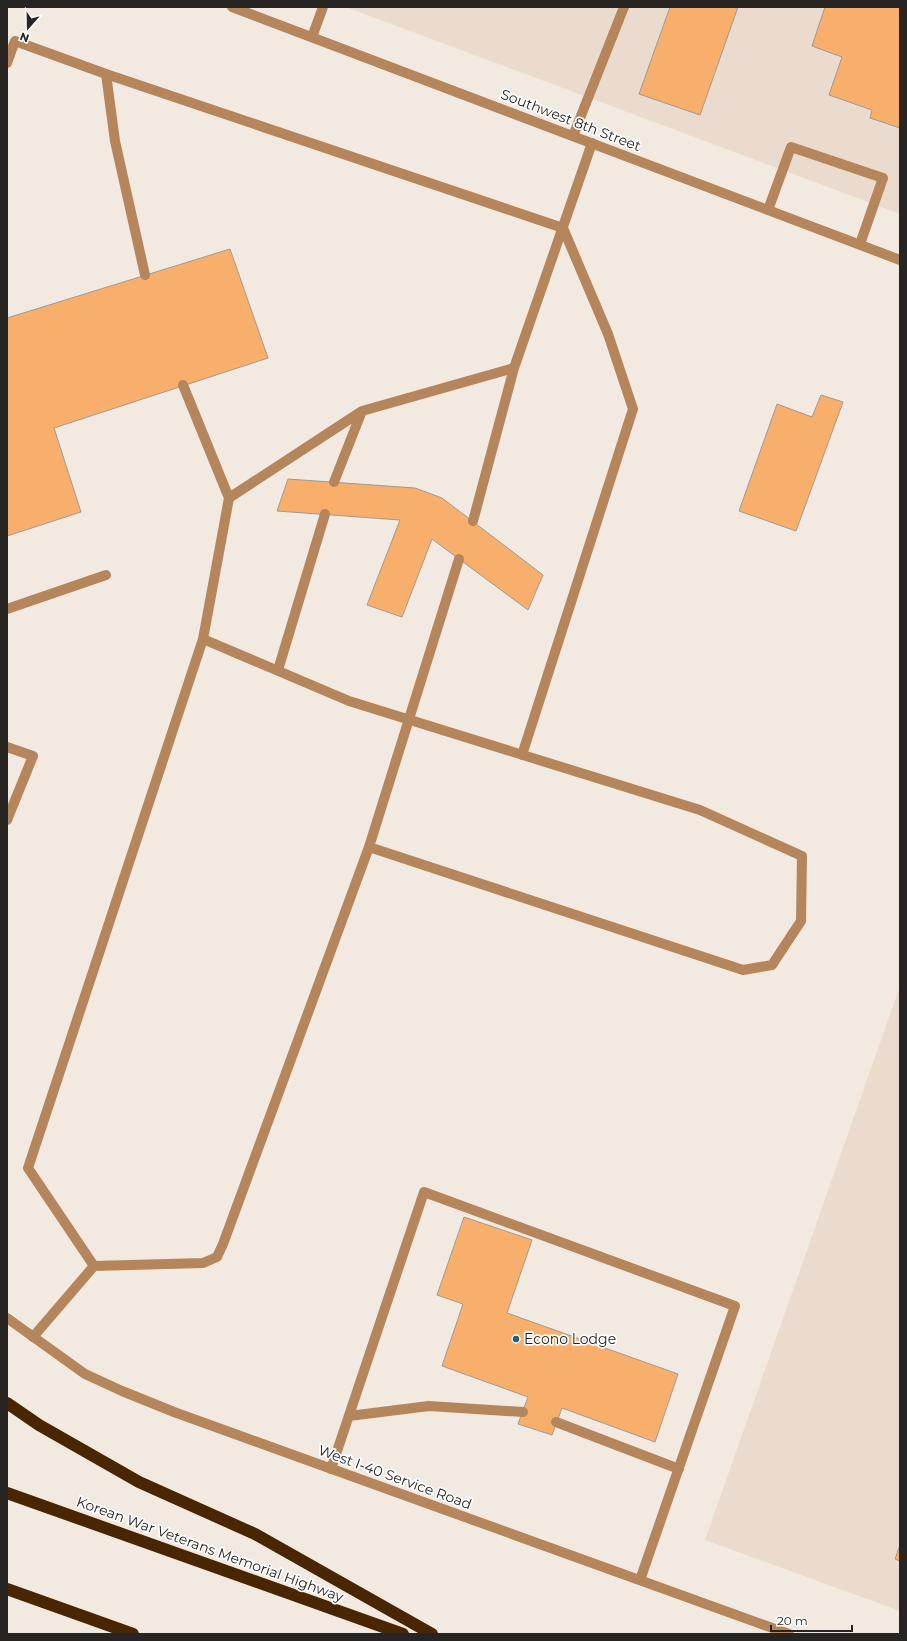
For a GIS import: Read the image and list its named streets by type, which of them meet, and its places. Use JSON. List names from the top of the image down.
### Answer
{
  "streets": {
    "highway": ["Korean War Veterans Memorial Highway"],
    "street": ["Southwest 8th Street", "West I-40 Service Road"]
  },
  "places": ["Econo Lodge"],
  "scale_bar": "20 m",
  "north": "bottom"
}
